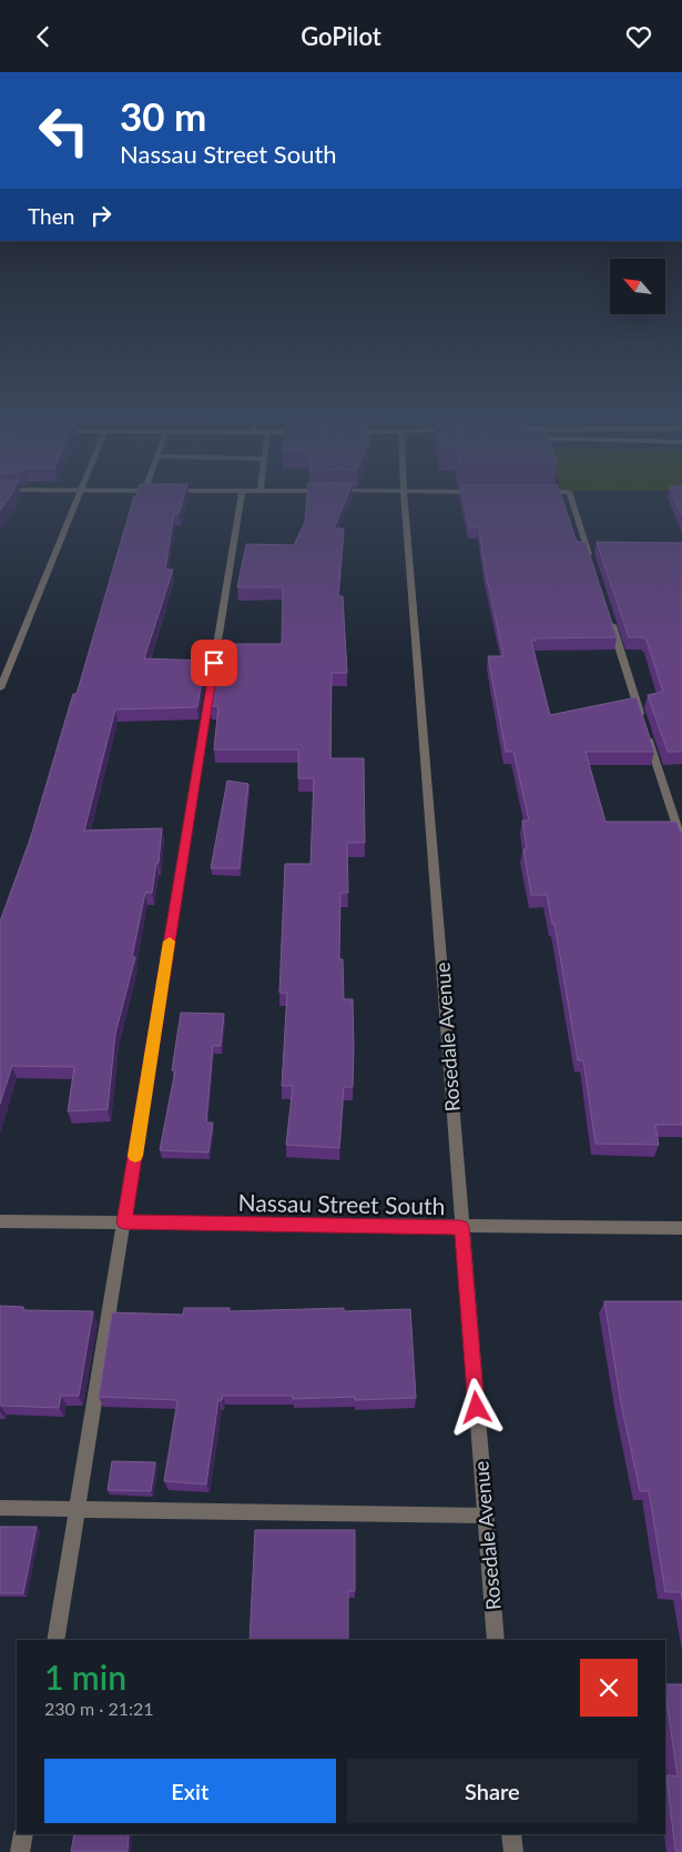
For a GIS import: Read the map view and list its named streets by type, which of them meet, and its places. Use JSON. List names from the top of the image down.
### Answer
{
  "streets": {
    "street": ["Rosedale Avenue", "Nassau Street South"]
  },
  "crossings": [
    ["Rosedale Avenue", "Nassau Street South"]
  ],
  "north": "top left",
  "page": {
    "header": "GoPilot",
    "turn": ["30 m", "Nassau Street South"],
    "then": "Then",
    "heading": ["1 min", "230 m · 21:21"],
    "buttons": ["Exit", "Share"]
  }
}
